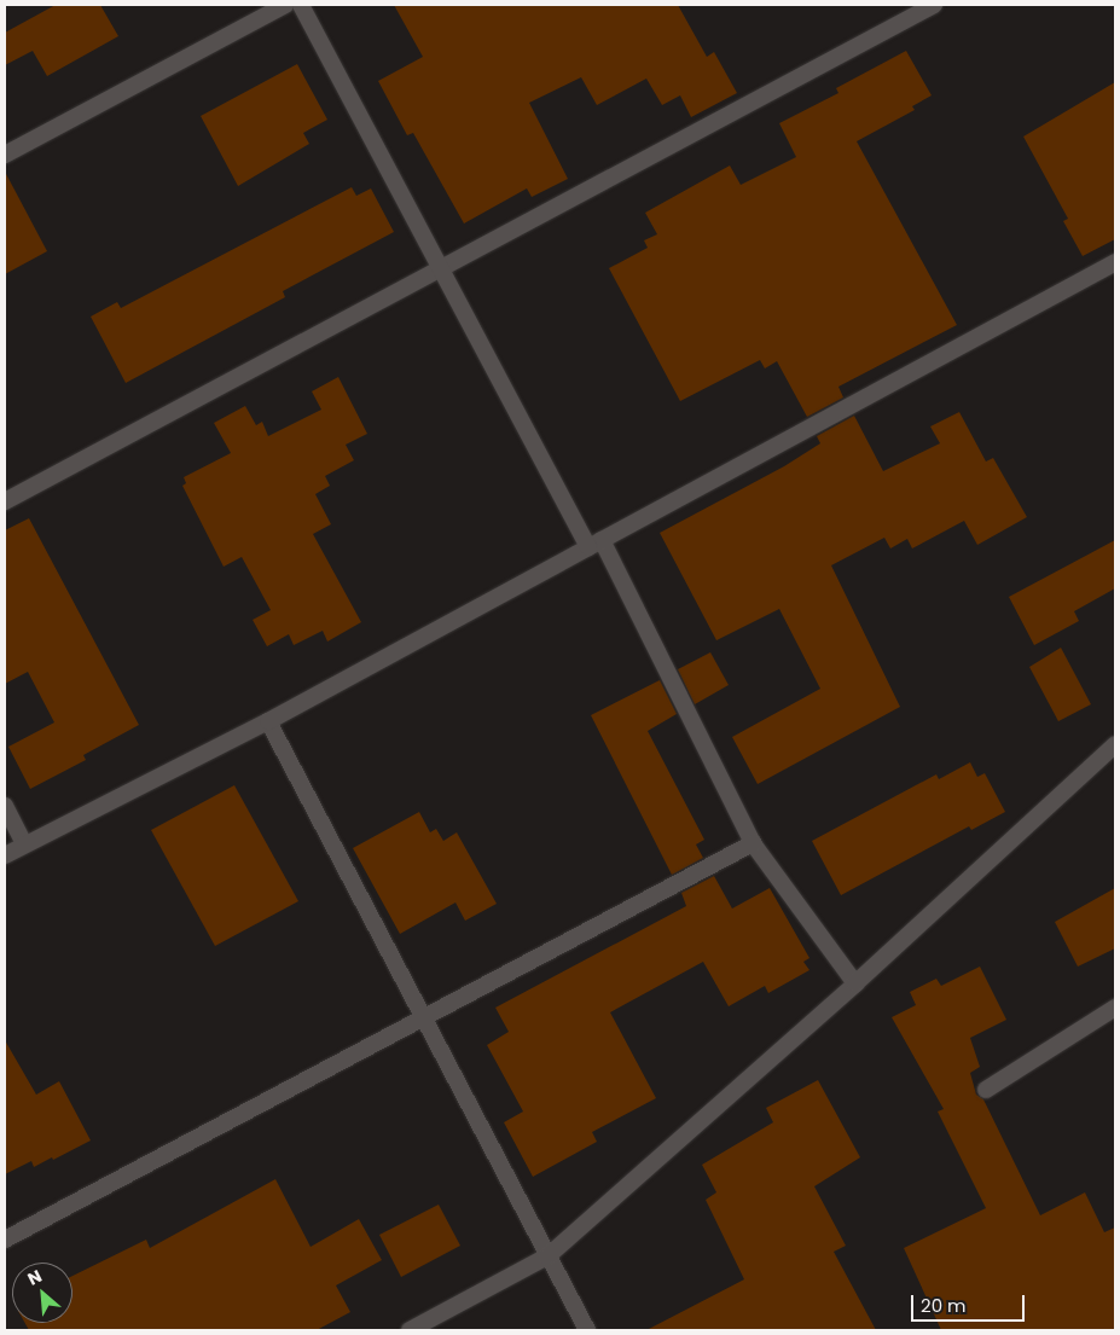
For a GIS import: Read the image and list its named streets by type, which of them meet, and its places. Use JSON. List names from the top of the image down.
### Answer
{
  "scale_bar": "20 m",
  "north": "top left"
}
